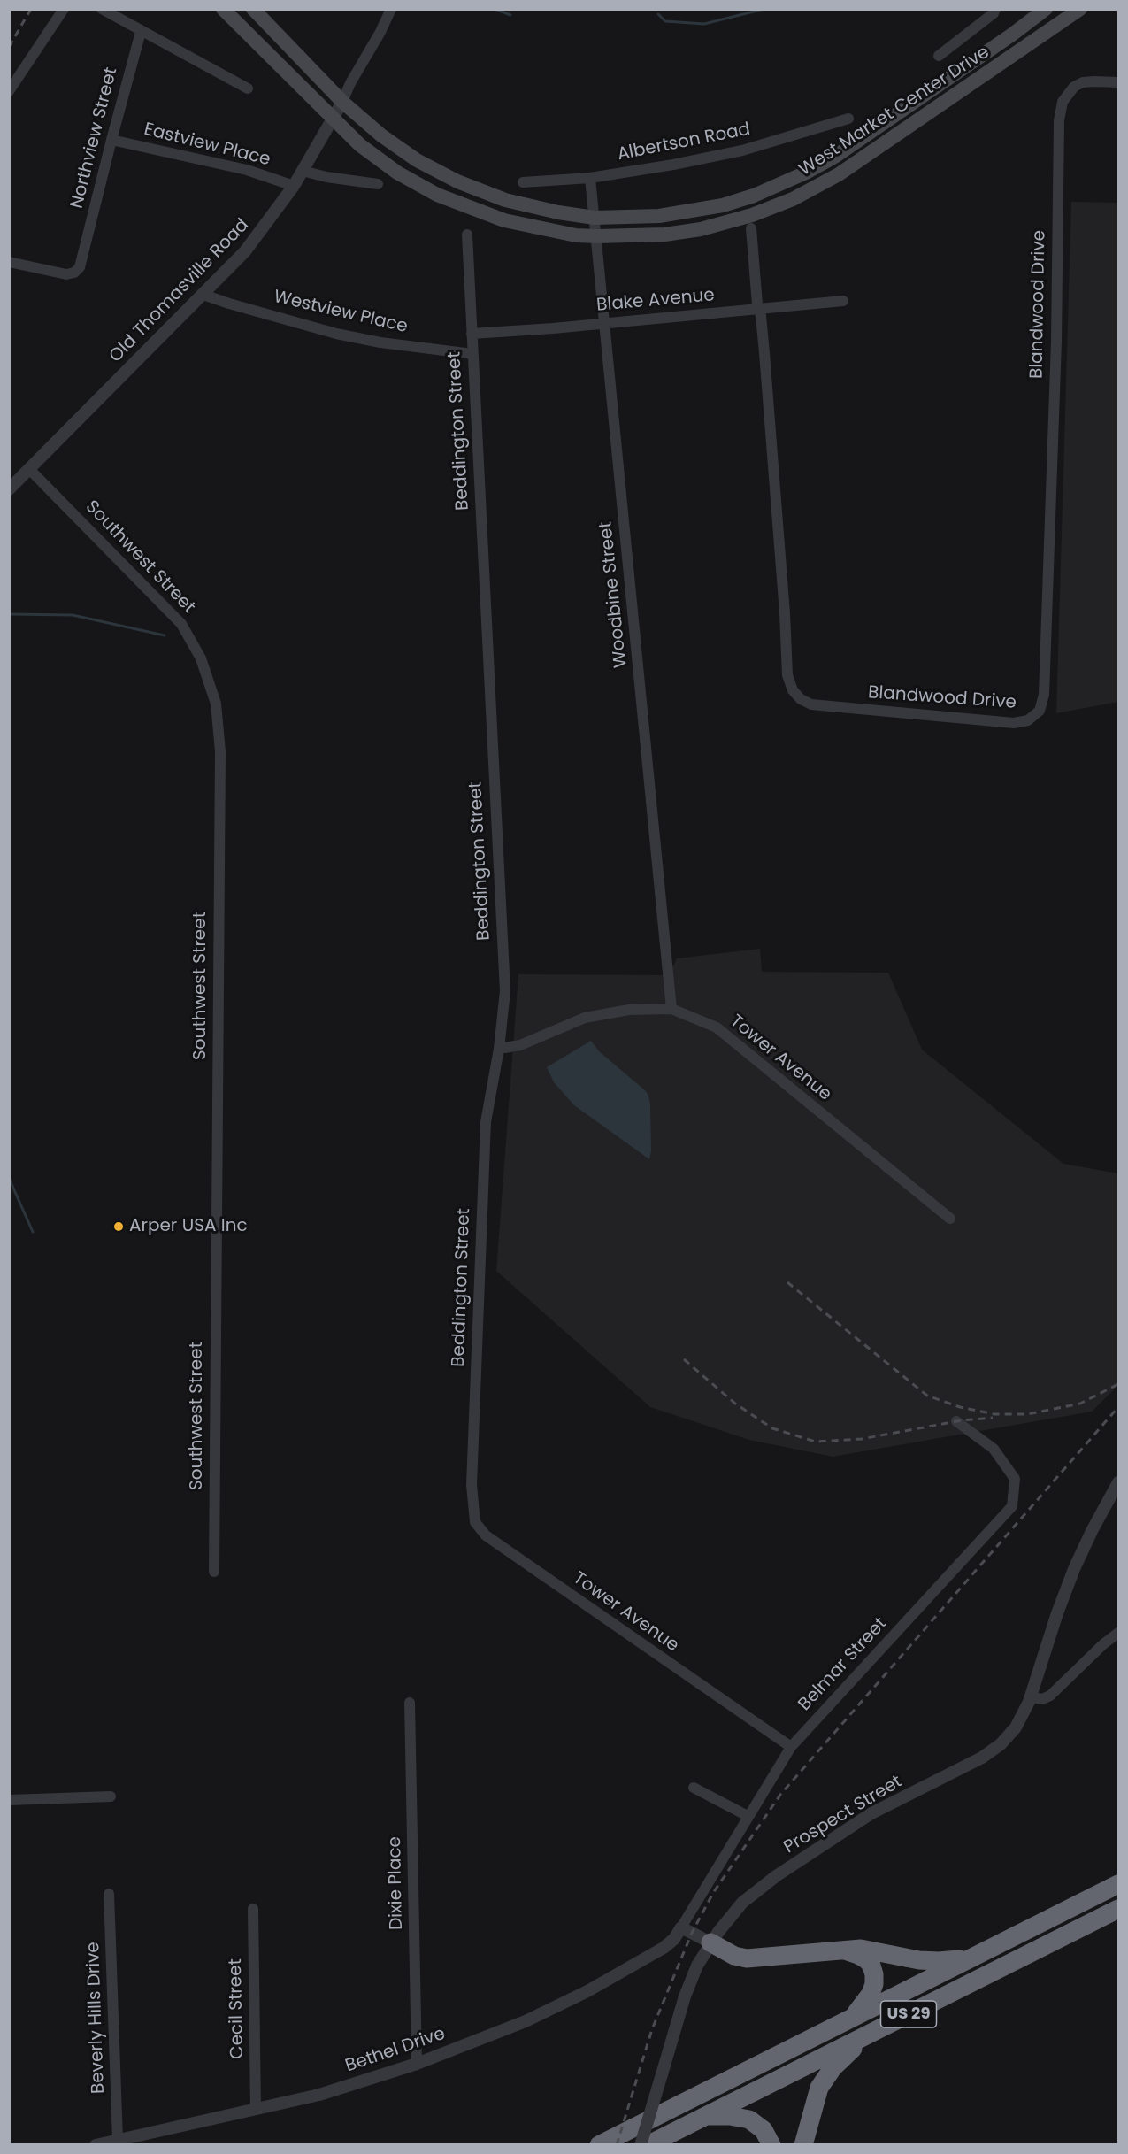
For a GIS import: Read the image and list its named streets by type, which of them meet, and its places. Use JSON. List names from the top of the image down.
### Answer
{
  "streets": {
    "highway": ["US 29"],
    "main road": ["West Market Center Drive"],
    "street": [
      "Northview Street",
      "Albertson Road",
      "Eastview Place",
      "Old Thomasville Road",
      "Blake Avenue",
      "Blandwood Drive",
      "Westview Place",
      "Beddington Street",
      "Southwest Street",
      "Woodbine Street",
      "Tower Avenue",
      "Belmar Street",
      "Prospect Street",
      "Dixie Place",
      "Cecil Street",
      "Beverly Hills Drive",
      "Bethel Drive"
    ]
  },
  "crossings": [
    ["West Market Center Drive", "Old Thomasville Road"],
    ["West Market Center Drive", "Woodbine Street"],
    ["Northview Street", "Eastview Place"],
    ["Albertson Road", "Woodbine Street"],
    ["Eastview Place", "Old Thomasville Road"],
    ["Old Thomasville Road", "Westview Place"],
    ["Old Thomasville Road", "Southwest Street"],
    ["Blake Avenue", "Blandwood Drive"],
    ["Blake Avenue", "Beddington Street"],
    ["Blake Avenue", "Woodbine Street"],
    ["Westview Place", "Beddington Street"],
    ["Beddington Street", "Tower Avenue"],
    ["Woodbine Street", "Tower Avenue"],
    ["Tower Avenue", "Belmar Street"],
    ["Belmar Street", "Bethel Drive"],
    ["Dixie Place", "Bethel Drive"],
    ["Cecil Street", "Bethel Drive"],
    ["Beverly Hills Drive", "Bethel Drive"]
  ],
  "places": ["Arper USA Inc"]
}
